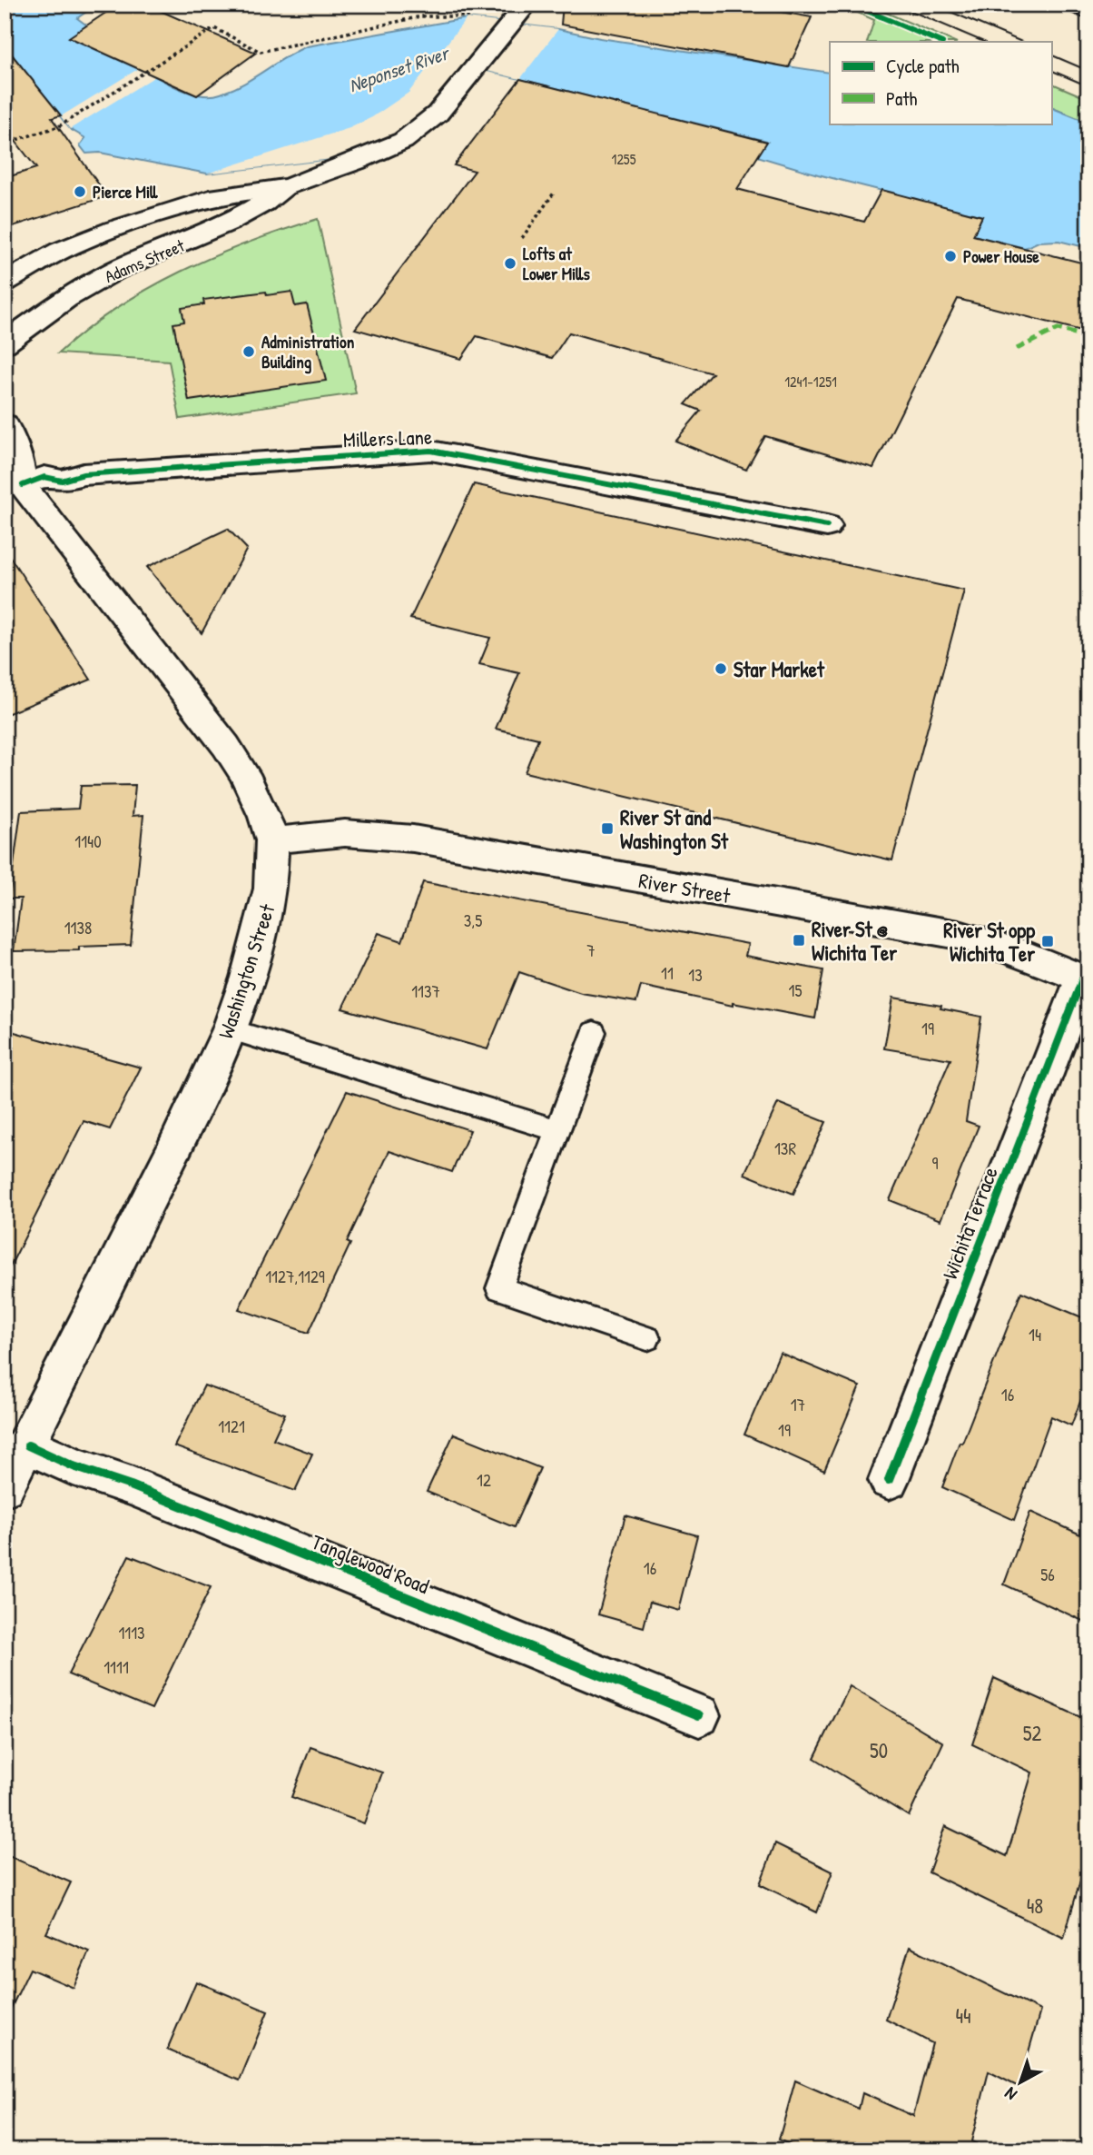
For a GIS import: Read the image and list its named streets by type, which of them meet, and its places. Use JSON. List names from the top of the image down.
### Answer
{
  "streets": {
    "main road": [
      "Adams Street",
      "Millers Lane",
      "River Street",
      "Washington Street",
      "Wichita Terrace",
      "Tanglewood Road"
    ]
  },
  "crossings": [
    ["Millers Lane", "Washington Street"],
    ["River Street", "Washington Street"],
    ["River Street", "Wichita Terrace"],
    ["Washington Street", "Tanglewood Road"]
  ],
  "water": ["Neponset River"],
  "places": {
    "other": [
      "Pierce Mill",
      "Power House",
      "Lofts at Lower Mills",
      "Administration Building",
      "Star Market"
    ],
    "transit": ["River St and Washington St", "River St @ Wichita Ter", "River St opp Wichita Ter"]
  },
  "house_numbers": [
    "1255",
    "1241-1251",
    "1140",
    "3,5",
    "1138",
    "7",
    "11",
    "13",
    "15",
    "1137",
    "19",
    "13R",
    "9",
    "1127,1129",
    "14",
    "16",
    "17",
    "1121",
    "19",
    "12",
    "16",
    "56",
    "1113",
    "1111",
    "52",
    "50",
    "48",
    "44"
  ],
  "legend": ["Cycle path", "Path"],
  "north": "bottom left"
}
